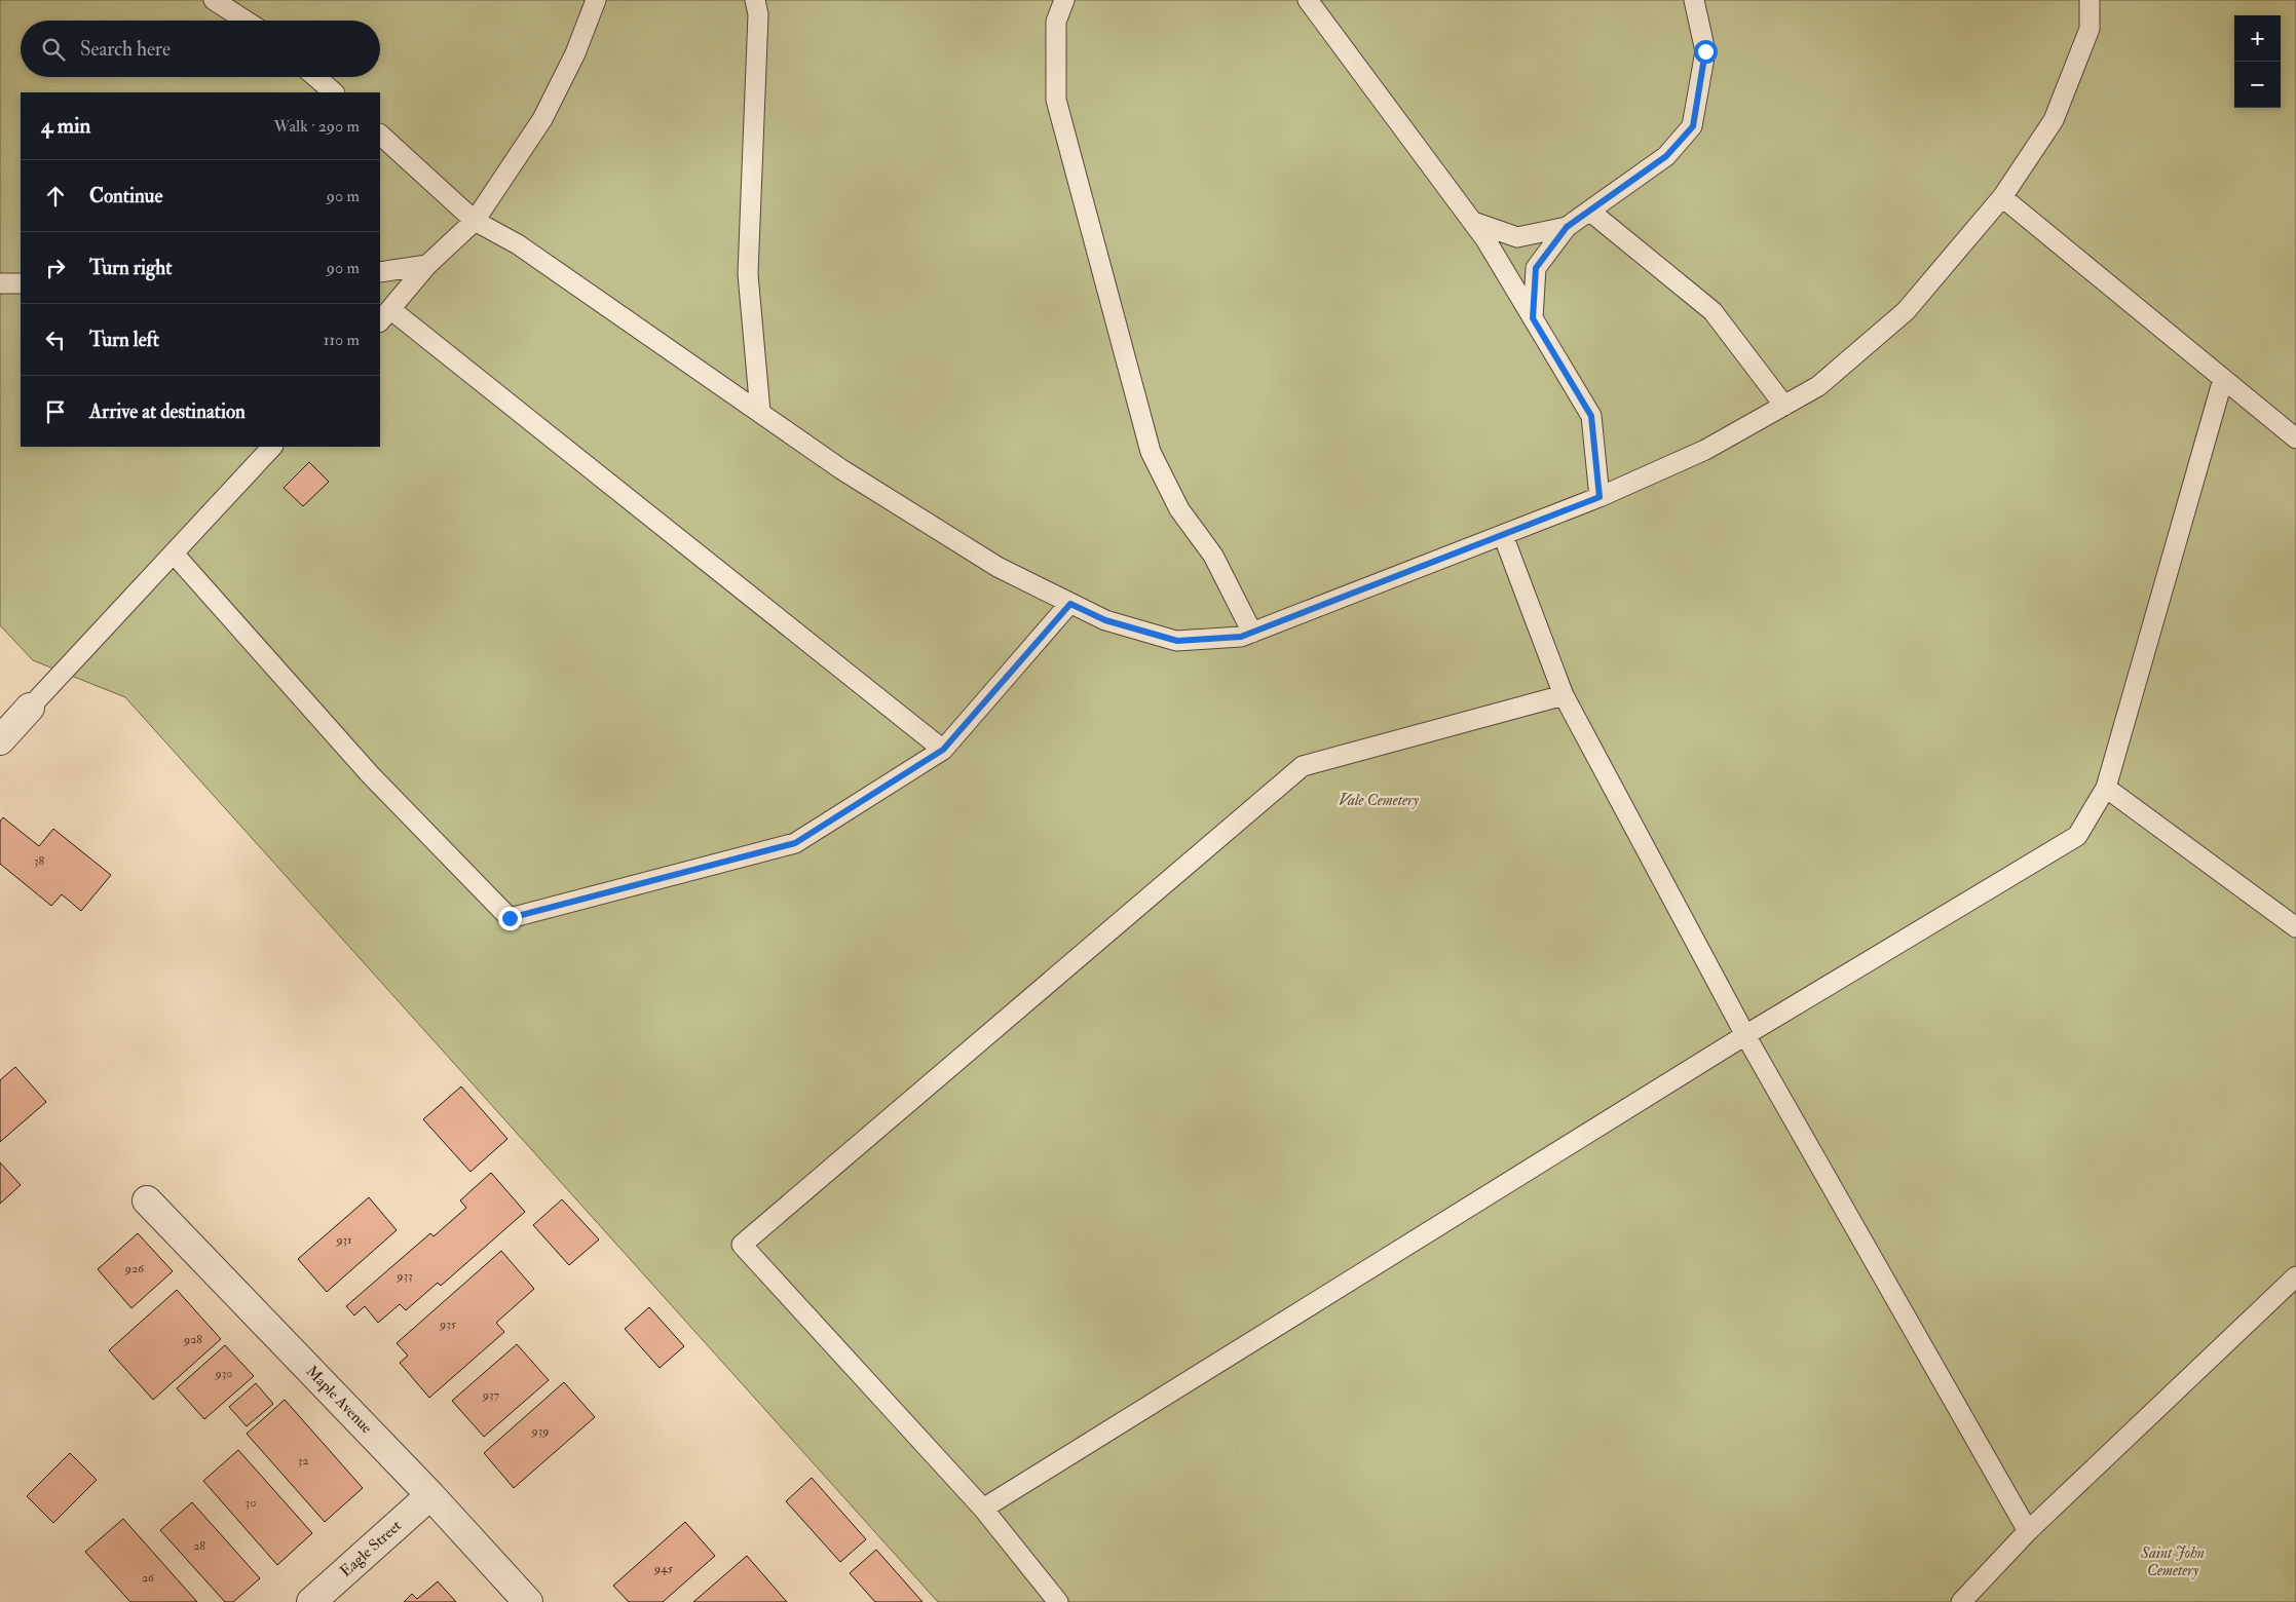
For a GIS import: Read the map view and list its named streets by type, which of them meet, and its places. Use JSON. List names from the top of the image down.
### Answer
{
  "streets": {
    "street": ["Maple Avenue", "Eagle Street"]
  },
  "crossings": [
    ["Maple Avenue", "Eagle Street"]
  ],
  "parks": ["Vale Cemetery", "Saint John Cemetery"],
  "house_numbers": [
    "38",
    "931",
    "926",
    "933",
    "935",
    "928",
    "930",
    "937",
    "939",
    "32",
    "30",
    "28",
    "945",
    "26"
  ],
  "page": {
    "map_buttons": ["+", "−"],
    "search": "Search here",
    "heading": ["4 min", "Walk · 290 m"],
    "list": [
      ["Continue", "90 m"],
      ["Turn right", "90 m"],
      ["Turn left", "110 m"],
      "Arrive at destination"
    ]
  }
}
